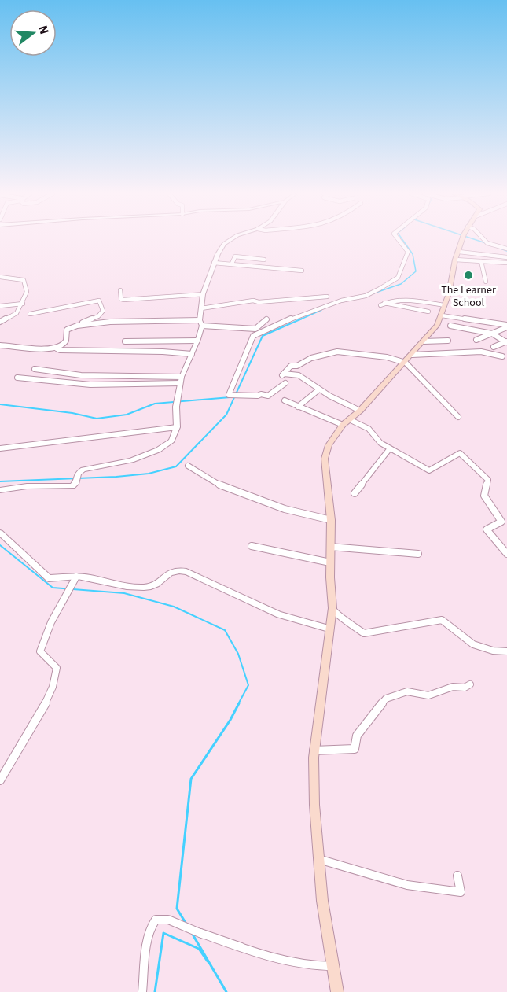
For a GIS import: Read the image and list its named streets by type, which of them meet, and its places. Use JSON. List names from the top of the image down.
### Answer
{
  "places": ["The Learner School"],
  "north": "right"
}
